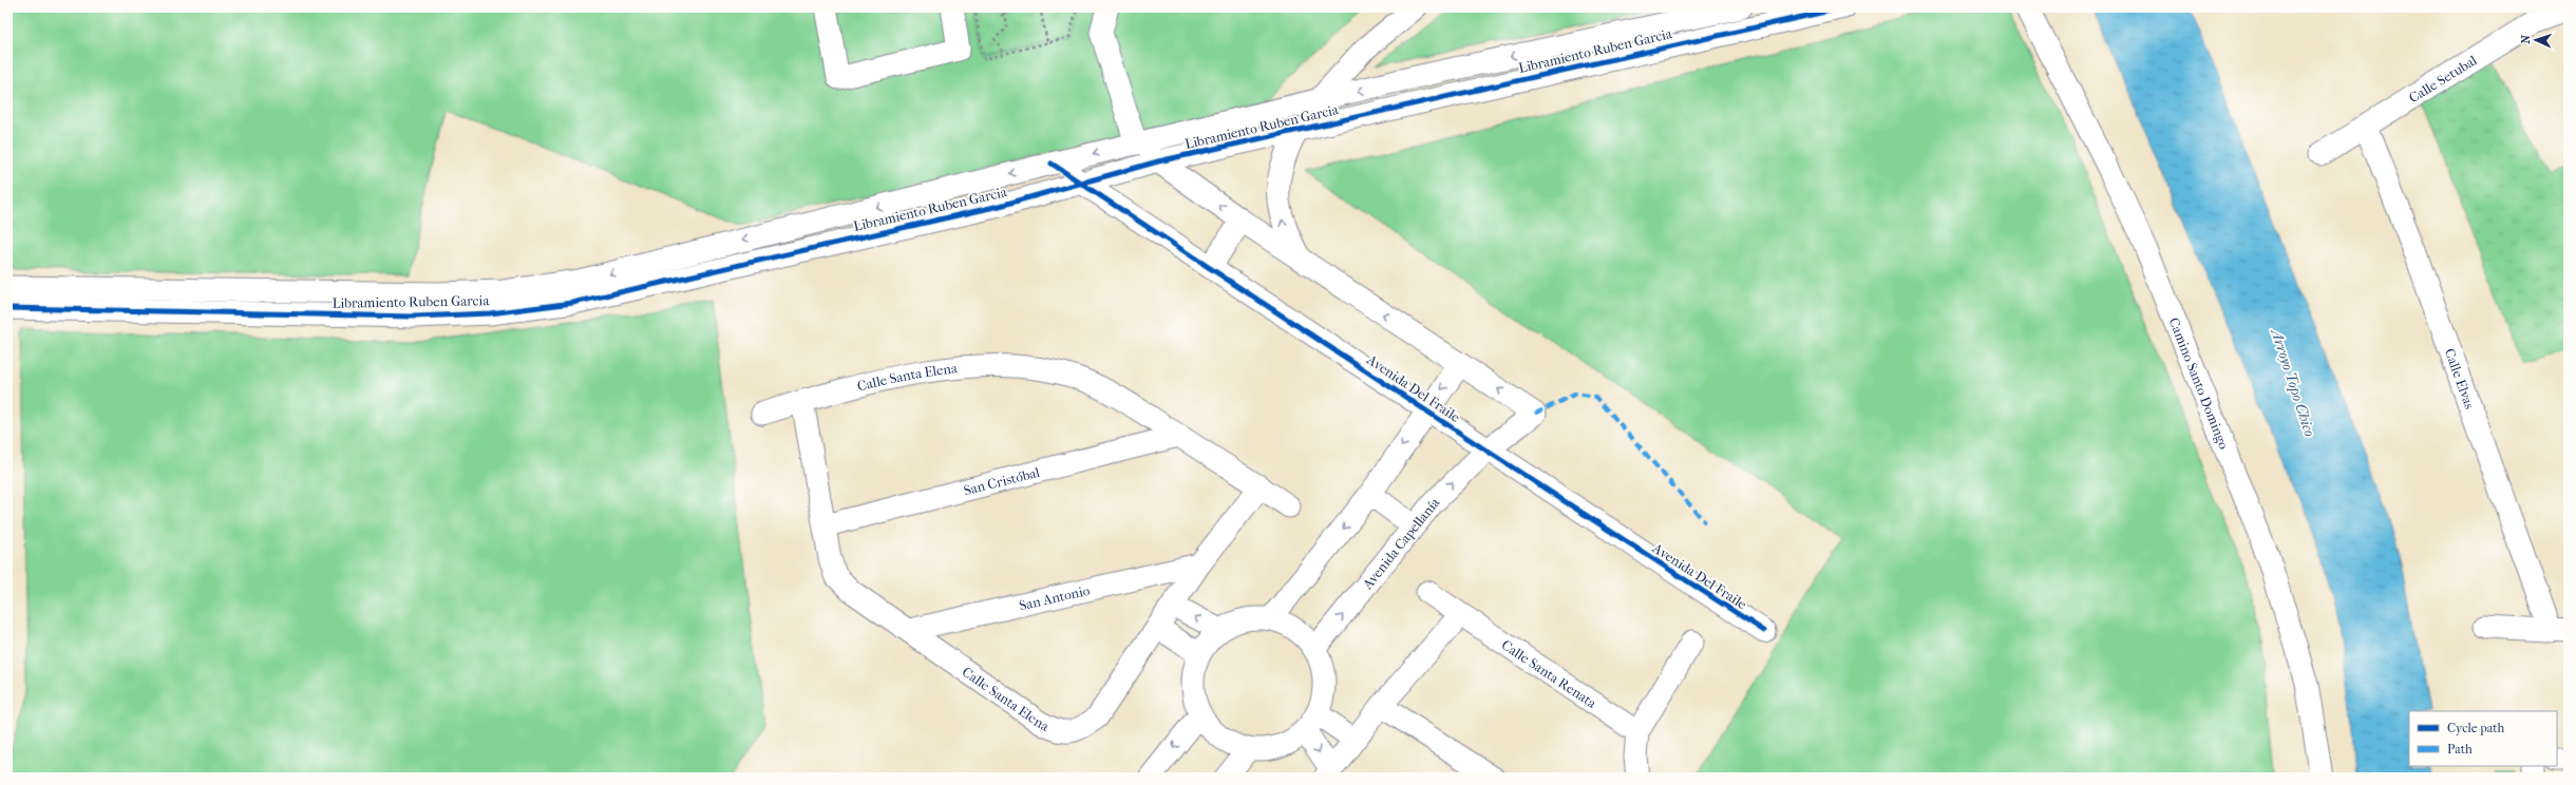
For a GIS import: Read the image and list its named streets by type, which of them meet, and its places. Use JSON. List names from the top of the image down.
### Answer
{
  "streets": {
    "street": [
      "Libramiento Ruben Garcia",
      "Calle Setubal",
      "Calle Santa Elena",
      "Calle Elvas",
      "Camino Santo Domingo",
      "Avenida Del Fraile",
      "San Cristóbal",
      "Avenida Capellanía",
      "San Antonio",
      "Calle Santa Renata"
    ]
  },
  "crossings": [
    ["Libramiento Ruben Garcia", "Avenida Del Fraile"],
    ["Calle Setubal", "Calle Elvas"],
    ["Calle Santa Elena", "San Cristóbal"],
    ["Calle Santa Elena", "San Antonio"],
    ["Avenida Del Fraile", "Avenida Capellanía"]
  ],
  "water": ["Arroyo Topo Chico"],
  "legend": ["Cycle path", "Path"],
  "north": "left"
}
